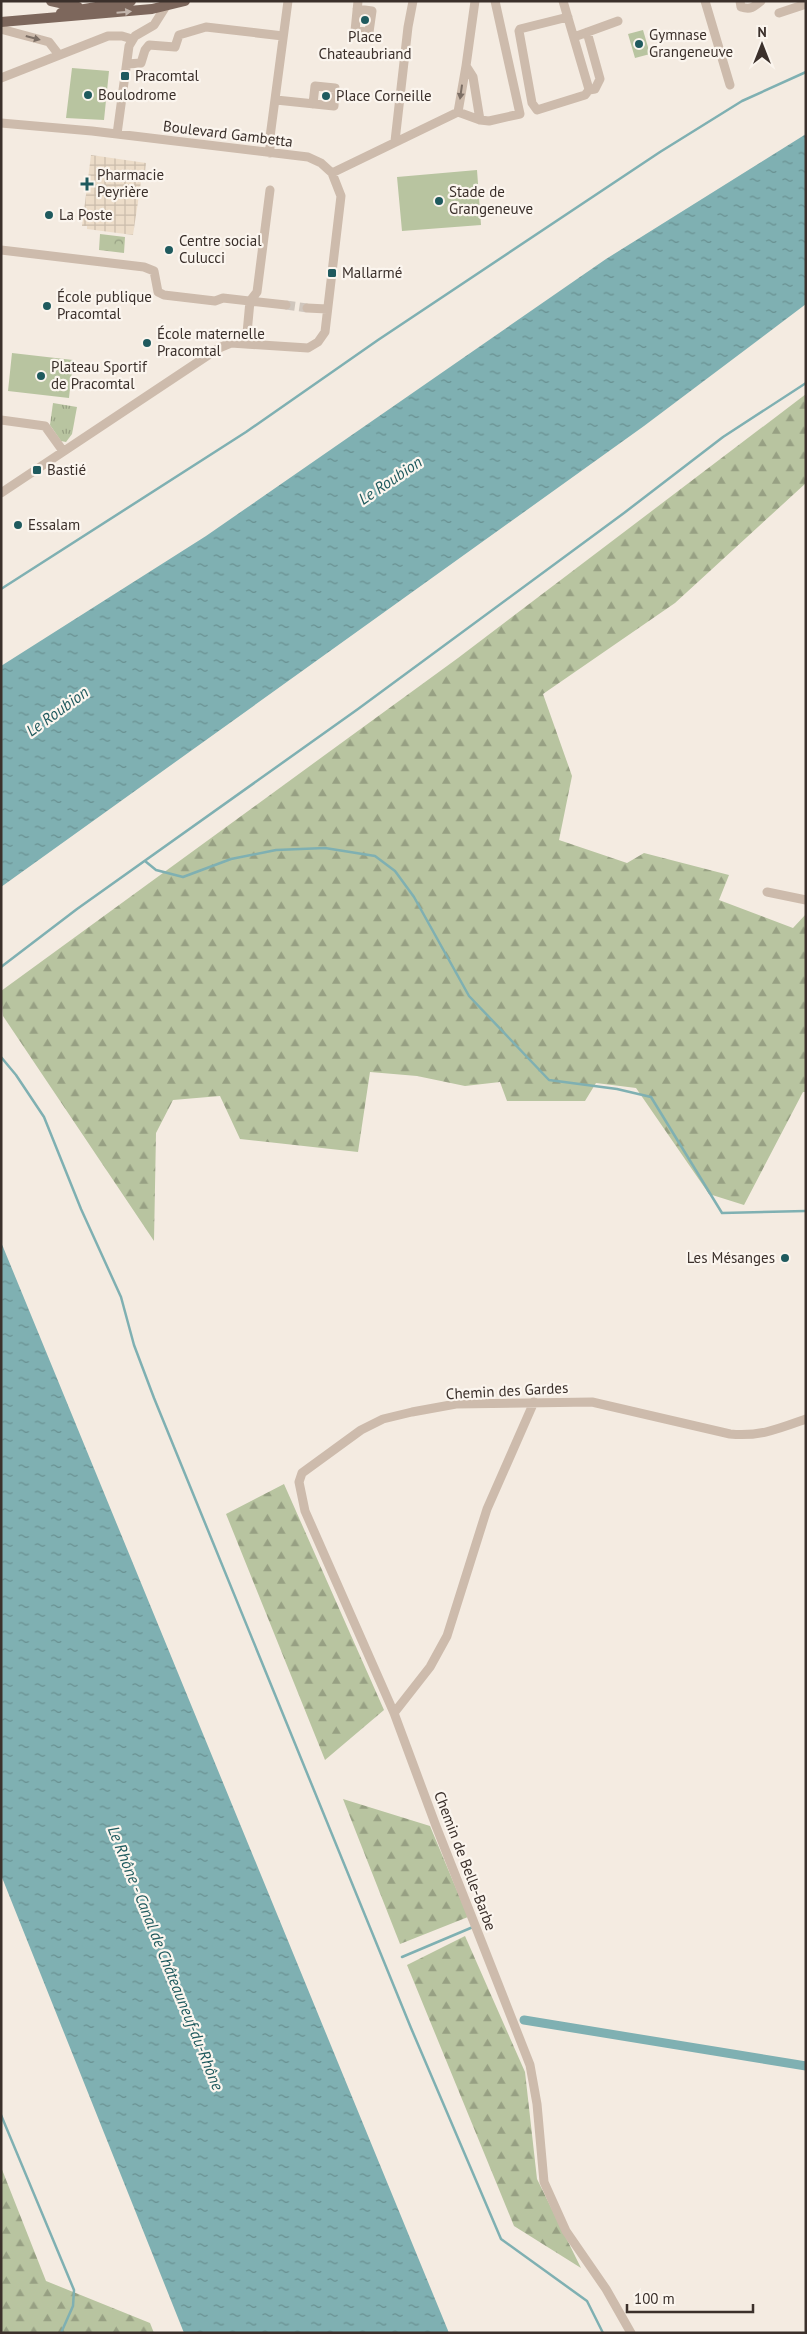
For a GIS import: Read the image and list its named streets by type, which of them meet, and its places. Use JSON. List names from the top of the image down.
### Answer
{
  "streets": {
    "street": ["Boulevard Gambetta", "Chemin des Gardes", "Chemin de Belle-Barbe"]
  },
  "crossings": [
    ["Chemin des Gardes", "Chemin de Belle-Barbe"]
  ],
  "water": ["Le Roubion", "Le Rhône - Canal de Châteauneuf-du-Rhône"],
  "places": {
    "other": [
      "Place Chateaubriand",
      "Gymnase Grangeneuve",
      "Boulodrome",
      "Place Corneille",
      "Stade de Grangeneuve",
      "La Poste",
      "Centre social Culucci",
      "École publique Pracomtal",
      "École maternelle Pracomtal",
      "Plateau Sportif de Pracomtal",
      "Essalam",
      "Les Mésanges"
    ],
    "transit": ["Pracomtal", "Mallarmé", "Bastié"],
    "health": ["Pharmacie Peyrière"]
  },
  "scale_bar": "100 m",
  "north": "top"
}
